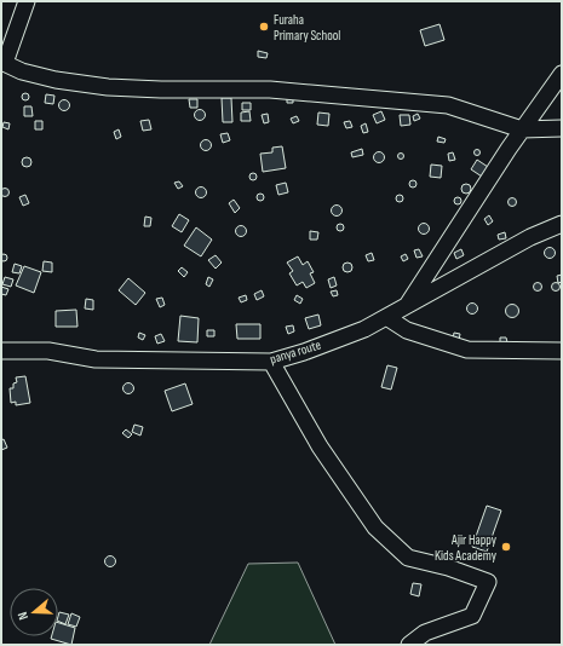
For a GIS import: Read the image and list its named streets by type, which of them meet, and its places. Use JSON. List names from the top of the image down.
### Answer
{
  "streets": {
    "street": ["panya route"]
  },
  "places": ["Furaha Primary School", "Ajir Happy Kids Academy"],
  "north": "left"
}
